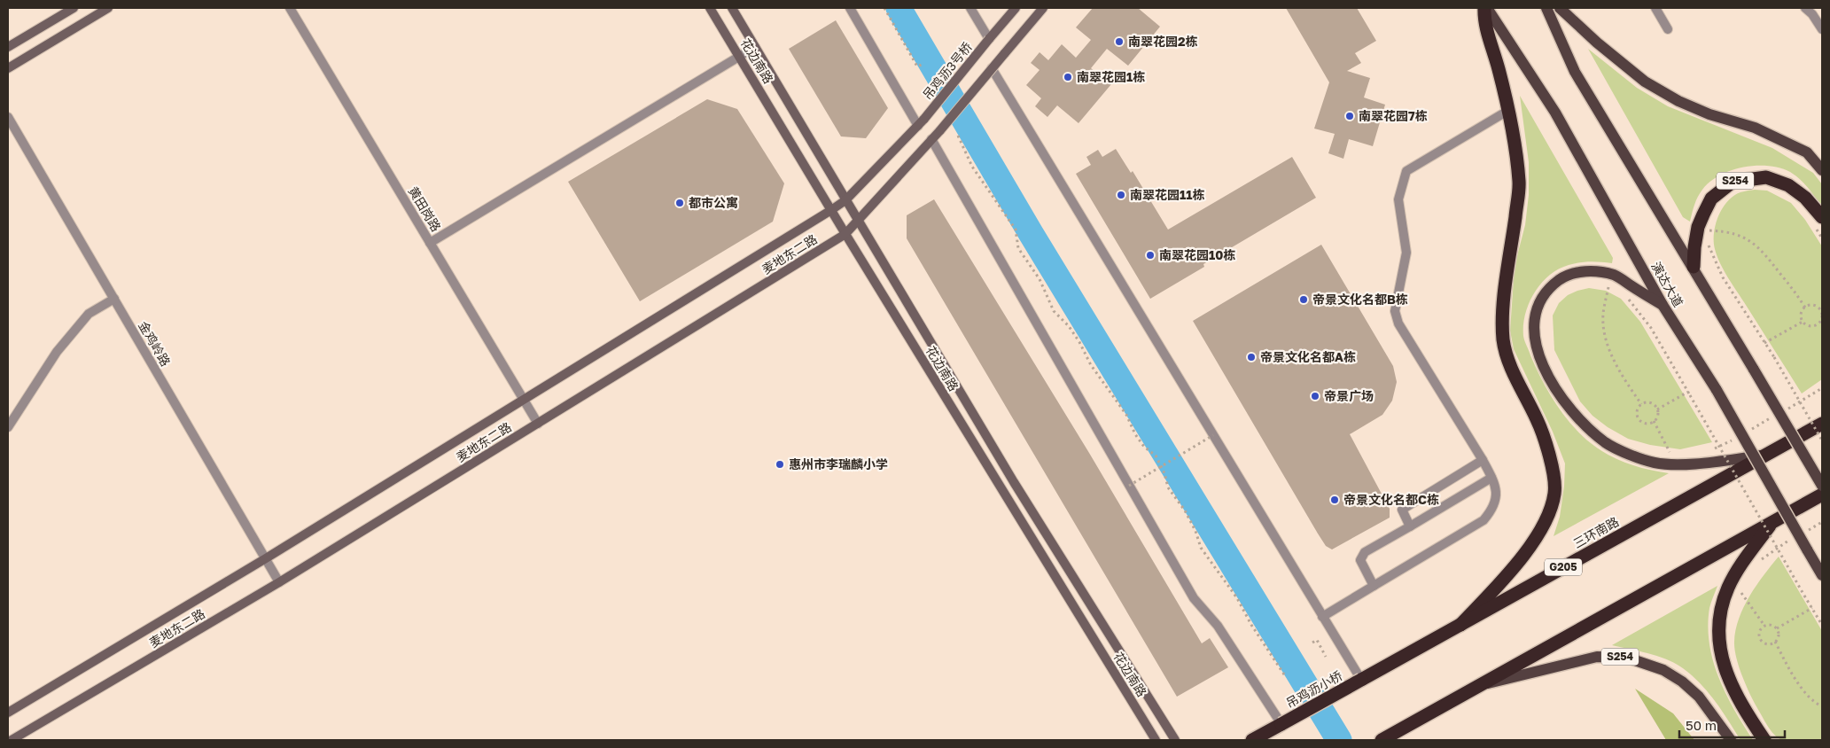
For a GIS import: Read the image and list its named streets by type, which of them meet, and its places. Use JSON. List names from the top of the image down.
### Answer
{
  "streets": {
    "highway": [
      "S254",
      "三环南路",
      "G205",
      "吊鸡沥小桥"
    ],
    "main road": ["演达大道"],
    "street": [
      "花边南路",
      "吊鸡沥3号桥",
      "黄田岗路",
      "麦地东二路",
      "金鸡岭路"
    ]
  },
  "crossings": [
    ["花边南路", "麦地东二路"],
    ["吊鸡沥3号桥", "麦地东二路"],
    ["黄田岗路", "麦地东二路"],
    ["麦地东二路", "金鸡岭路"],
    ["三环南路", "吊鸡沥小桥"],
    ["G205", "吊鸡沥小桥"]
  ],
  "places": [
    "南翠花园2栋",
    "南翠花园1栋",
    "南翠花园7栋",
    "南翠花园11栋",
    "都市公寓",
    "南翠花园10栋",
    "帝景文化名都B栋",
    "帝景文化名都A栋",
    "帝景广场",
    "惠州市李瑞麟小学",
    "帝景文化名都C栋"
  ],
  "scale_bar": "50 m"
}
